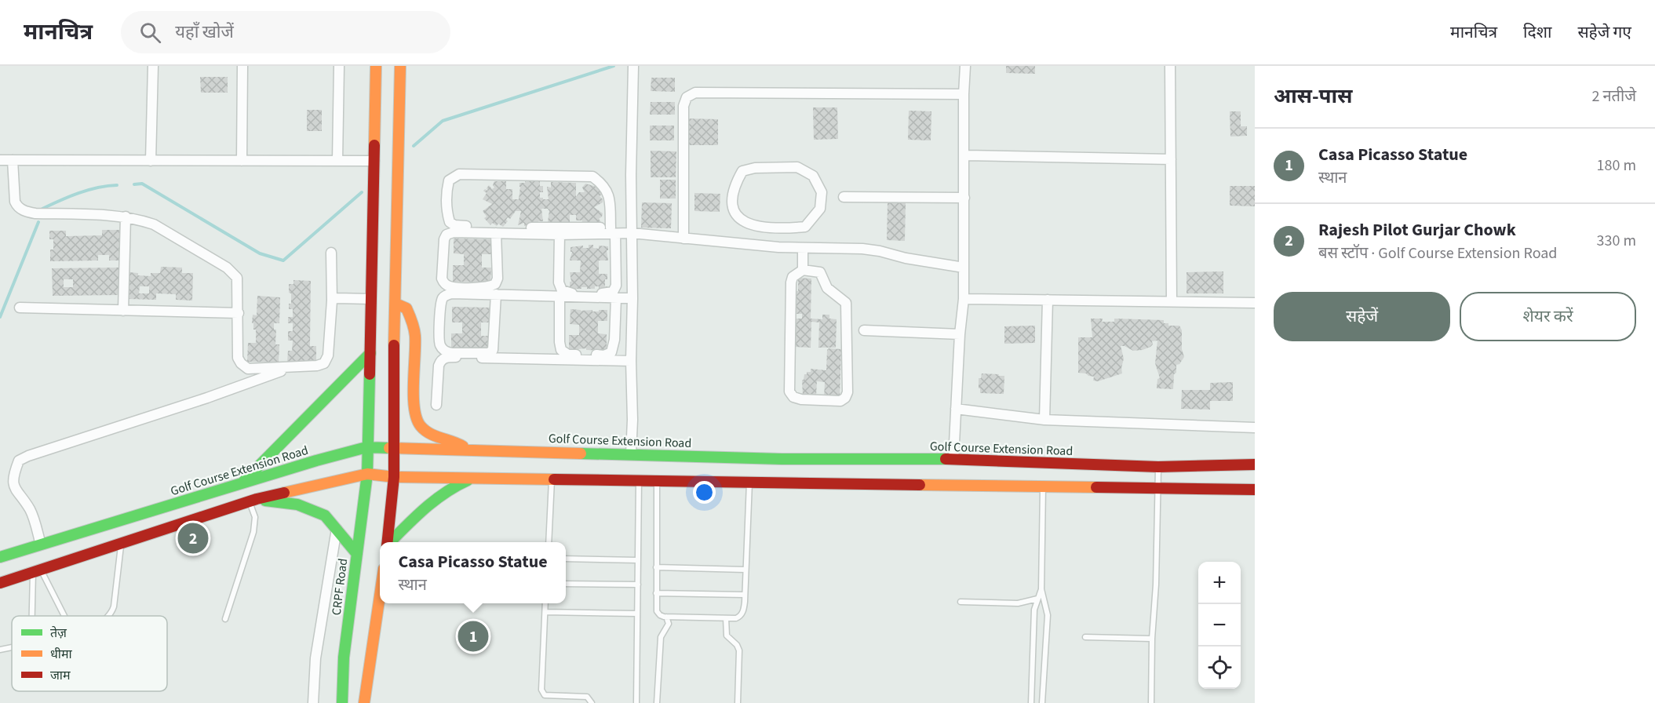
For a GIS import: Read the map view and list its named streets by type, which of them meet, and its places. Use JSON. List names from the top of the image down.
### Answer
{
  "streets": {
    "main road": ["Golf Course Extension Road", "CRPF Road"]
  },
  "crossings": [
    ["Golf Course Extension Road", "CRPF Road"]
  ],
  "legend": ["तेज़", "धीमा", "जाम"],
  "page": {
    "header": "मानचित्र",
    "search": "यहाँ खोजें",
    "nav": ["मानचित्र", "दिशा", "सहेजे गए"],
    "heading": ["आस-पास", "2 नतीजे"],
    "list": [
      {
        "mark": "1",
        "name": "Casa Picasso Statue",
        "note": "स्थान",
        "value": "180 m"
      },
      {
        "mark": "2",
        "name": "Rajesh Pilot Gurjar Chowk",
        "note": "बस स्टॉप · Golf Course Extension Road",
        "value": "330 m"
      }
    ],
    "buttons": ["सहेजें", "शेयर करें"],
    "pins": ["2", "1"],
    "popup": ["Casa Picasso Statue", "स्थान"],
    "map_buttons": ["+", "−"]
  }
}
